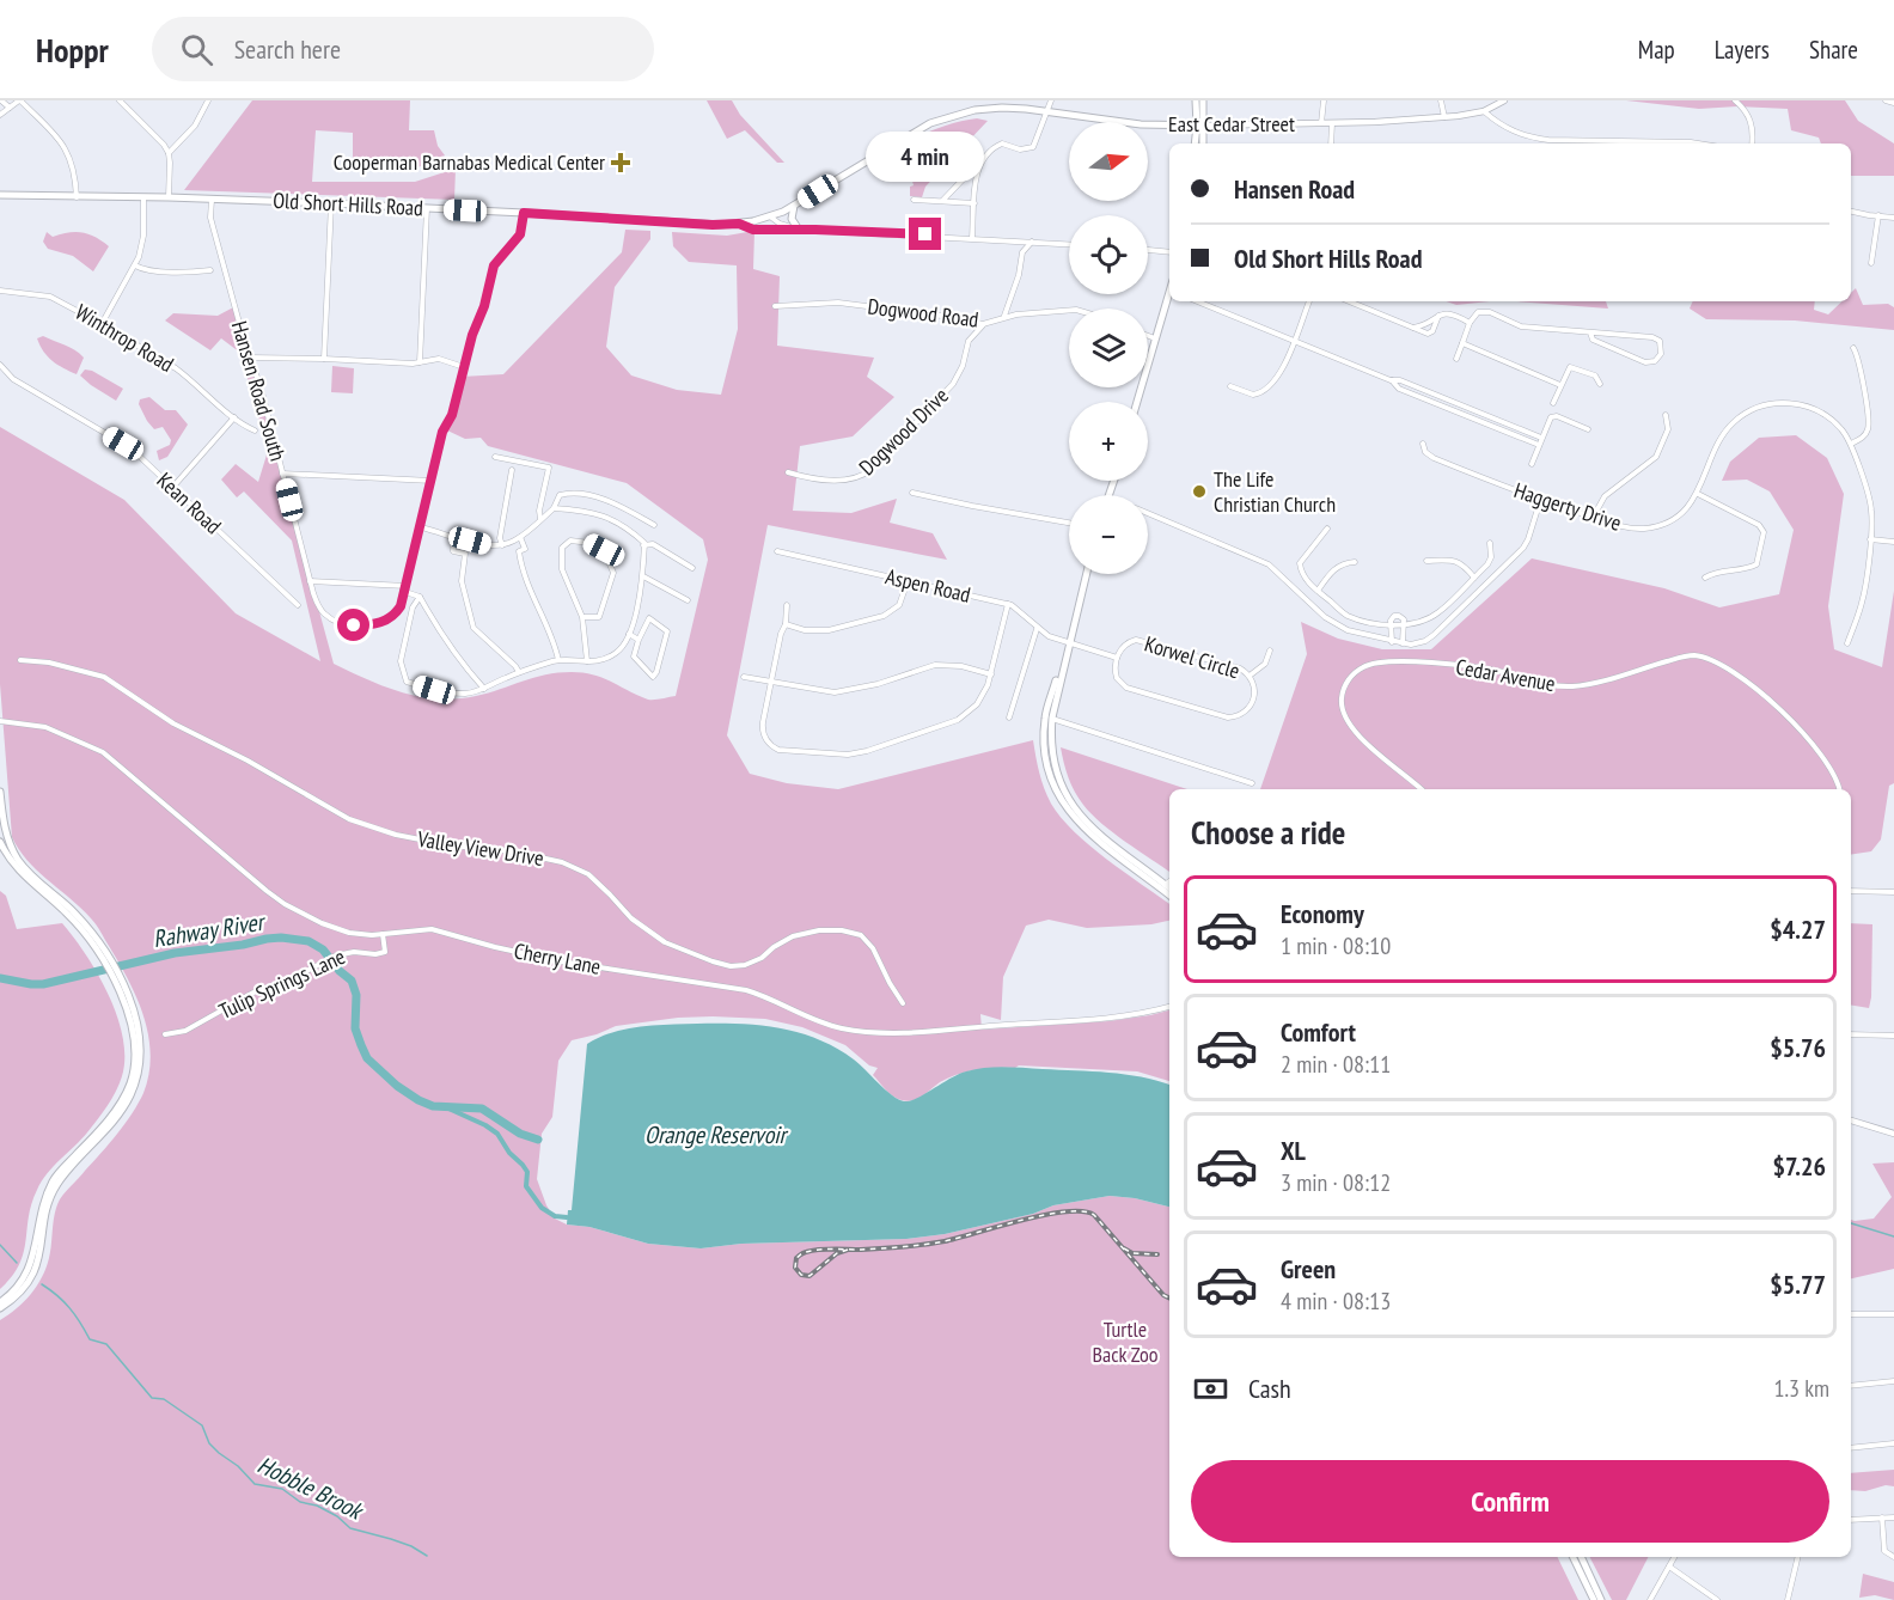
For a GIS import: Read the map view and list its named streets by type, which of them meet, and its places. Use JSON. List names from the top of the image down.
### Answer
{
  "streets": {
    "main road": ["East Cedar Street", "Old Short Hills Road"],
    "street": [
      "Dogwood Road",
      "Winthrop Road",
      "Hansen Road South",
      "Dogwood Drive",
      "Kean Road",
      "Haggerty Drive",
      "Aspen Road",
      "Korwel Circle",
      "Cedar Avenue",
      "Valley View Drive",
      "Cherry Lane",
      "Tulip Springs Lane"
    ]
  },
  "crossings": [
    ["East Cedar Street", "Old Short Hills Road"],
    ["Old Short Hills Road", "Hansen Road South"],
    ["Dogwood Road", "Dogwood Drive"],
    ["Aspen Road", "Korwel Circle"],
    ["Cherry Lane", "Tulip Springs Lane"]
  ],
  "water": ["Rahway River", "Orange Reservoir", "Hobble Brook"],
  "parks": ["Turtle Back Zoo"],
  "places": {
    "health": ["Cooperman Barnabas Medical Center"],
    "other": ["The Life Christian Church"]
  },
  "north": "right",
  "page": {
    "header": "Hoppr",
    "search": "Search here",
    "nav": ["Map", "Layers", "Share"],
    "map_buttons": ["+", "−"],
    "bubble": "4 min",
    "banner": ["Hansen Road", "Old Short Hills Road"],
    "heading": "Choose a ride",
    "list": [
      {
        "name": "Economy",
        "note": "1 min · 08:10",
        "value": "$4.27"
      },
      {
        "name": "Comfort",
        "note": "2 min · 08:11",
        "value": "$5.76"
      },
      {
        "name": "XL",
        "note": "3 min · 08:12",
        "value": "$7.26"
      },
      {
        "name": "Green",
        "note": "4 min · 08:13",
        "value": "$5.77"
      }
    ],
    "pay": ["Cash", "1.3 km"],
    "buttons": "Confirm"
  }
}
